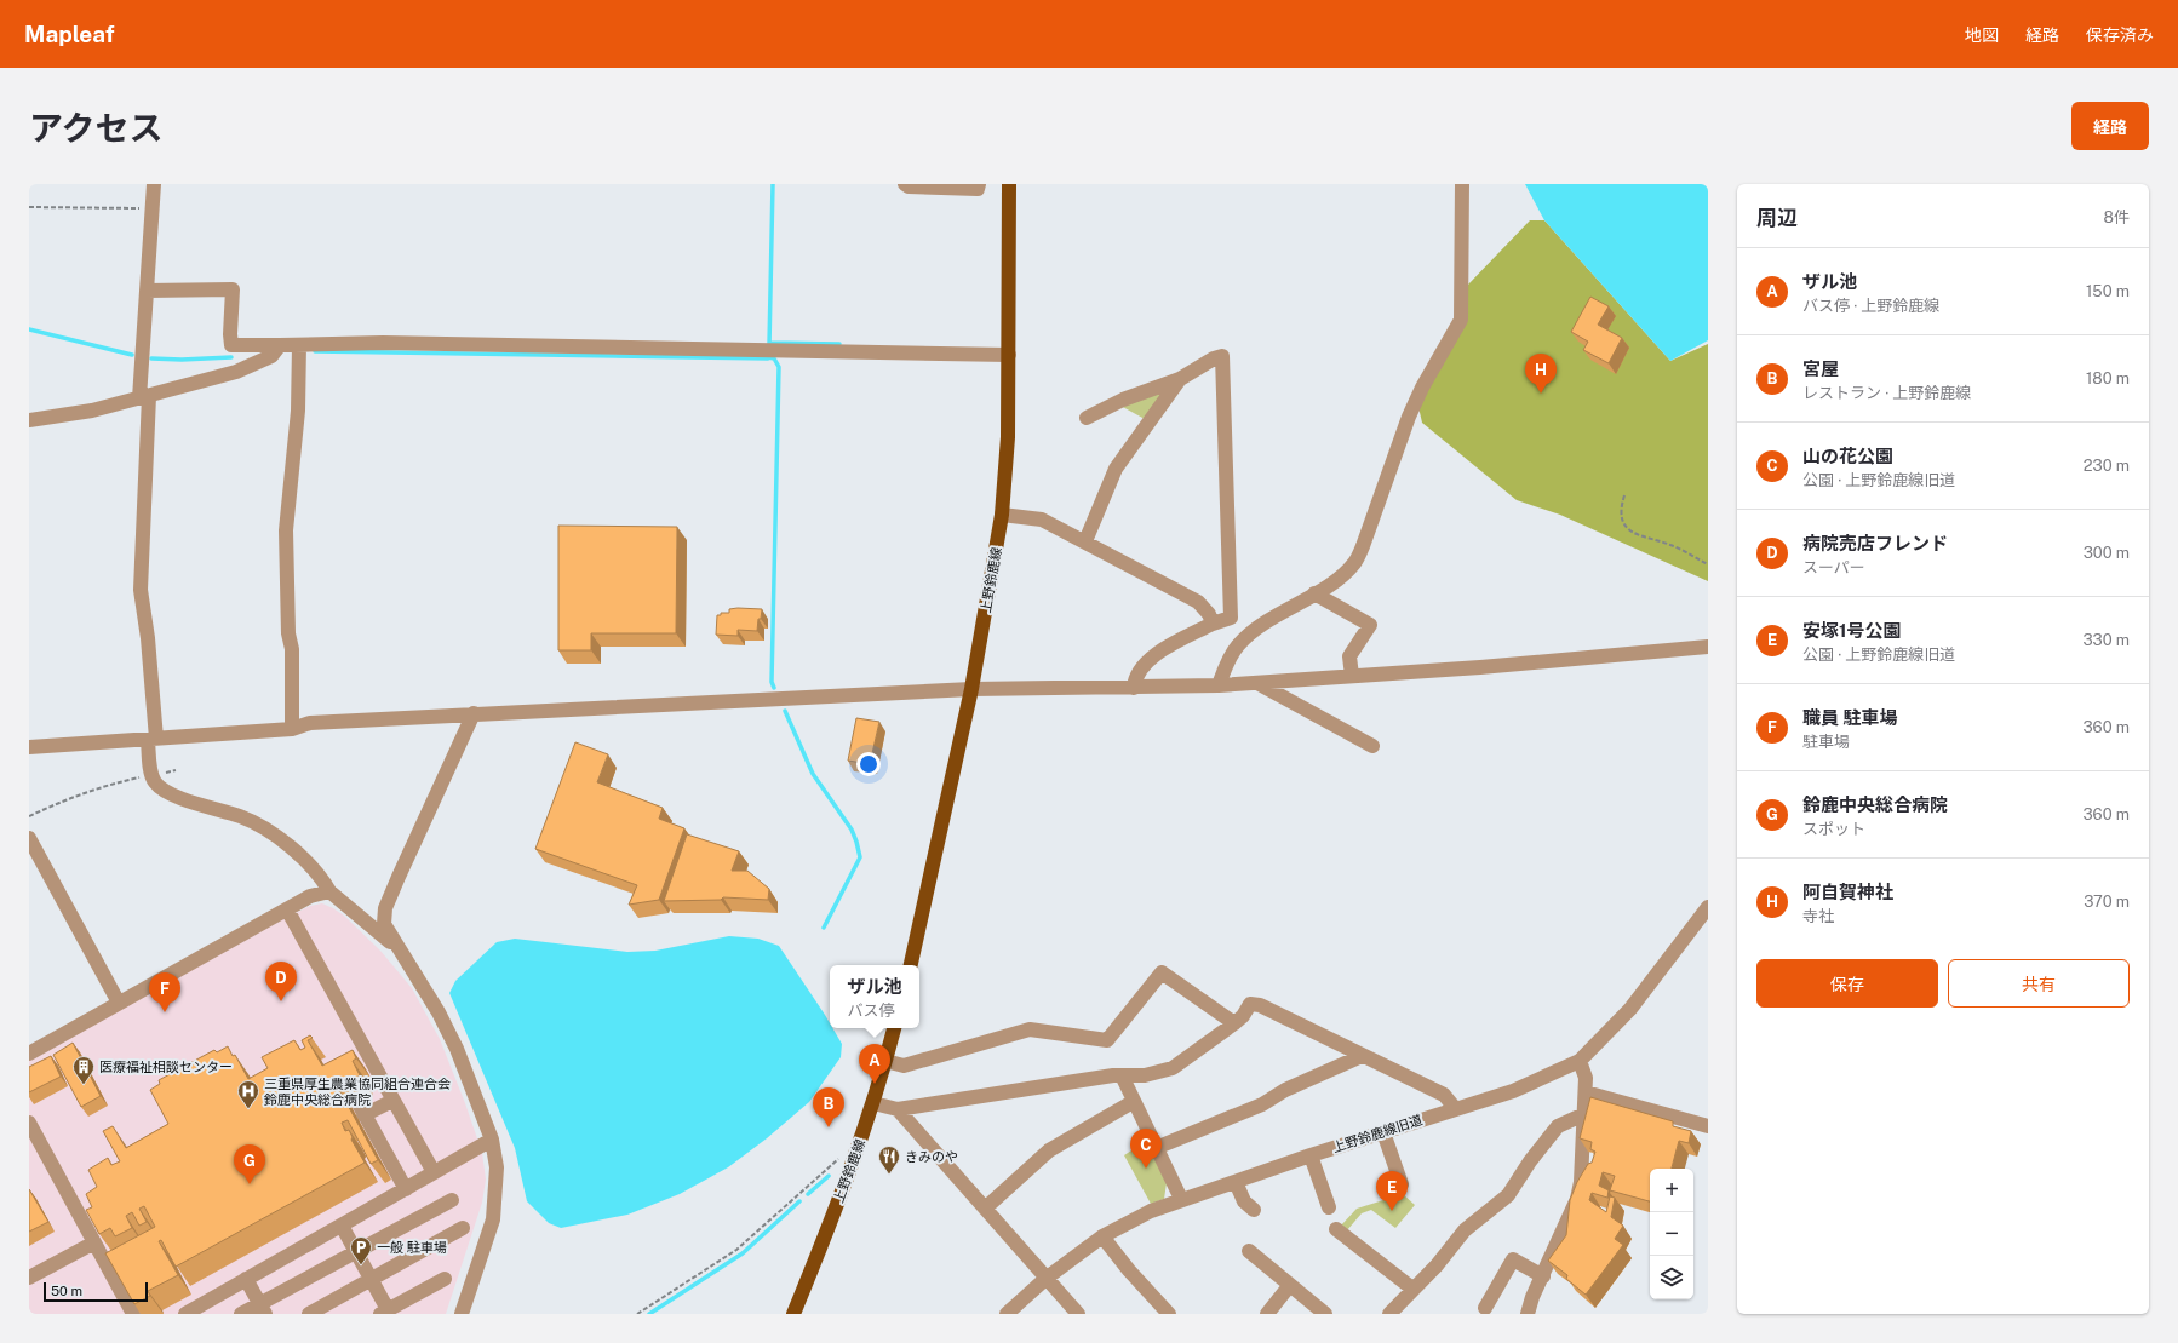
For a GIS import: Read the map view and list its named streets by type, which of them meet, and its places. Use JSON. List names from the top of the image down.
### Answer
{
  "streets": {
    "main road": ["上野鈴鹿線"],
    "street": ["上野鈴鹿線旧道"]
  },
  "places": {
    "building": ["医療福祉相談センター"],
    "hospital": ["三重県厚生農業協同組合連合会 鈴鹿中央総合病院"],
    "restaurant": ["きみのや"],
    "parking": ["一般 駐車場"]
  },
  "scale_bar": "50 m",
  "page": {
    "header": "Mapleaf",
    "nav": ["地図", "経路", "保存済み"],
    "title": "アクセス",
    "buttons": [
      "経路",
      ["保存", "共有"]
    ],
    "heading": ["周辺", "8件"],
    "list": [
      {
        "mark": "A",
        "name": "ザル池",
        "note": "バス停 · 上野鈴鹿線",
        "value": "150 m"
      },
      {
        "mark": "B",
        "name": "宮屋",
        "note": "レストラン · 上野鈴鹿線",
        "value": "180 m"
      },
      {
        "mark": "C",
        "name": "山の花公園",
        "note": "公園 · 上野鈴鹿線旧道",
        "value": "230 m"
      },
      {
        "mark": "D",
        "name": "病院売店フレンド",
        "note": "スーパー",
        "value": "300 m"
      },
      {
        "mark": "E",
        "name": "安塚1号公園",
        "note": "公園 · 上野鈴鹿線旧道",
        "value": "330 m"
      },
      {
        "mark": "F",
        "name": "職員 駐車場",
        "note": "駐車場",
        "value": "360 m"
      },
      {
        "mark": "G",
        "name": "鈴鹿中央総合病院",
        "note": "スポット",
        "value": "360 m"
      },
      {
        "mark": "H",
        "name": "阿自賀神社",
        "note": "寺社",
        "value": "370 m"
      }
    ],
    "pins": [
      "H",
      "D",
      "F",
      "A",
      "B",
      "C",
      "G",
      "E"
    ],
    "popup": ["ザル池", "バス停"],
    "map_buttons": ["+", "−"],
    "scale": "50 m"
  }
}
